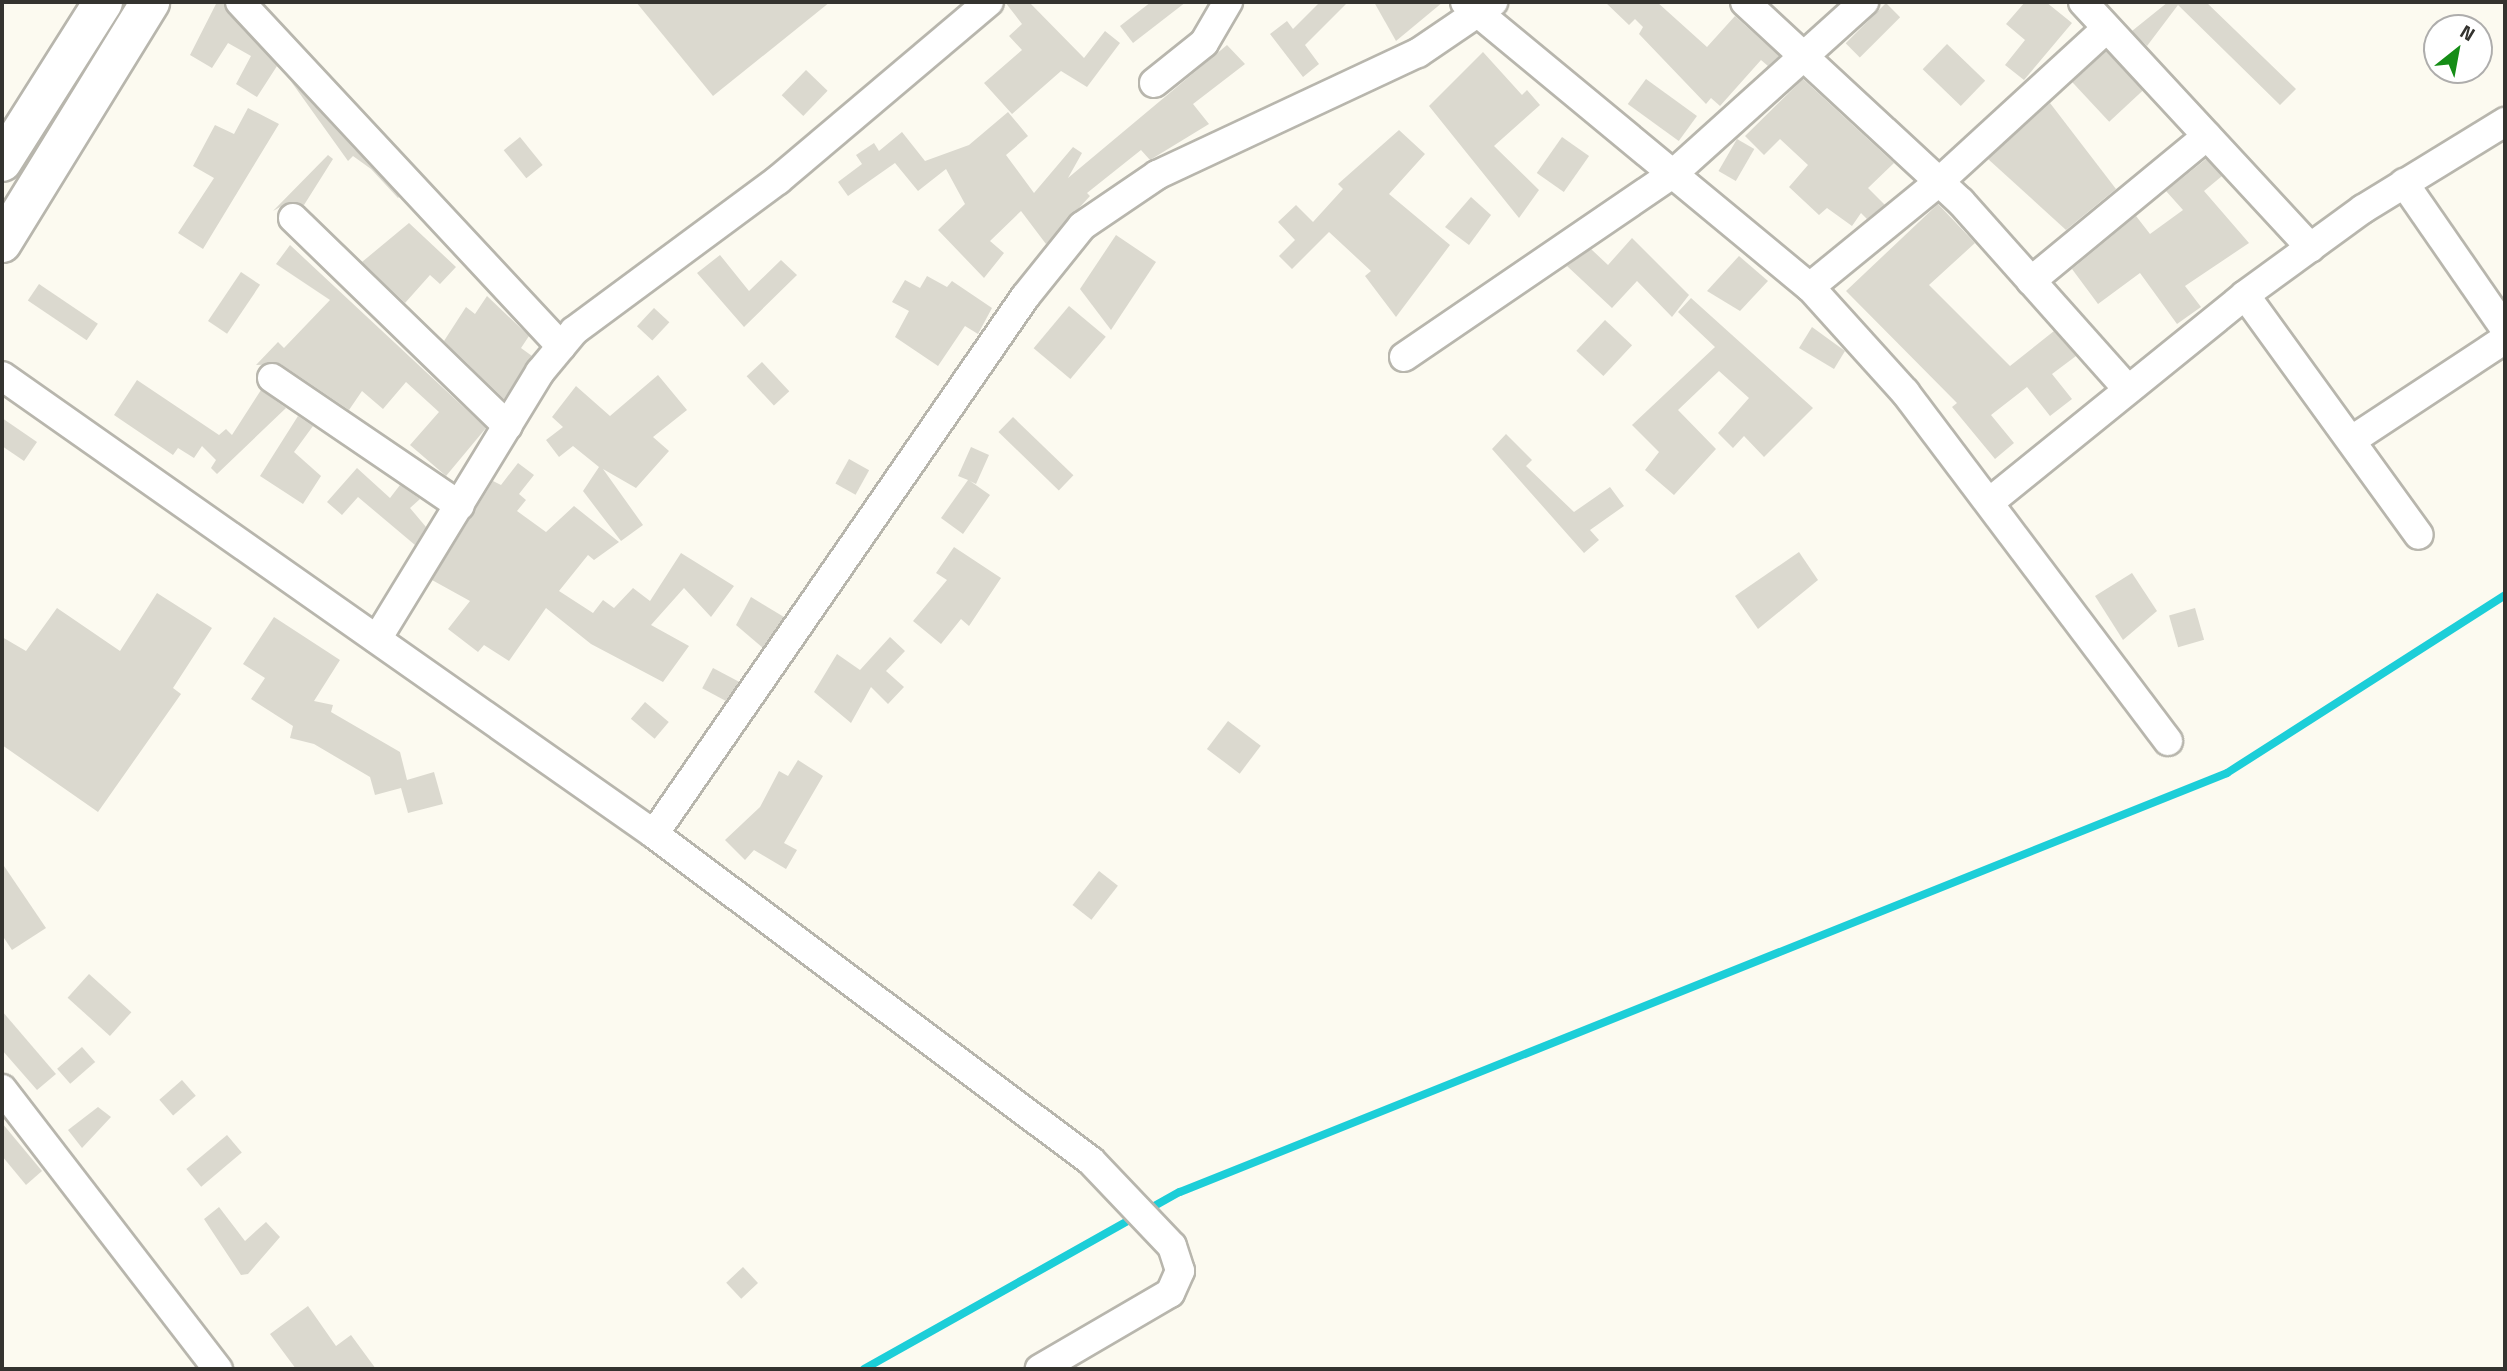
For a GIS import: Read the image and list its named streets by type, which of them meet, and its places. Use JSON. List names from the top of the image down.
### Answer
{
  "north": "top right"
}
